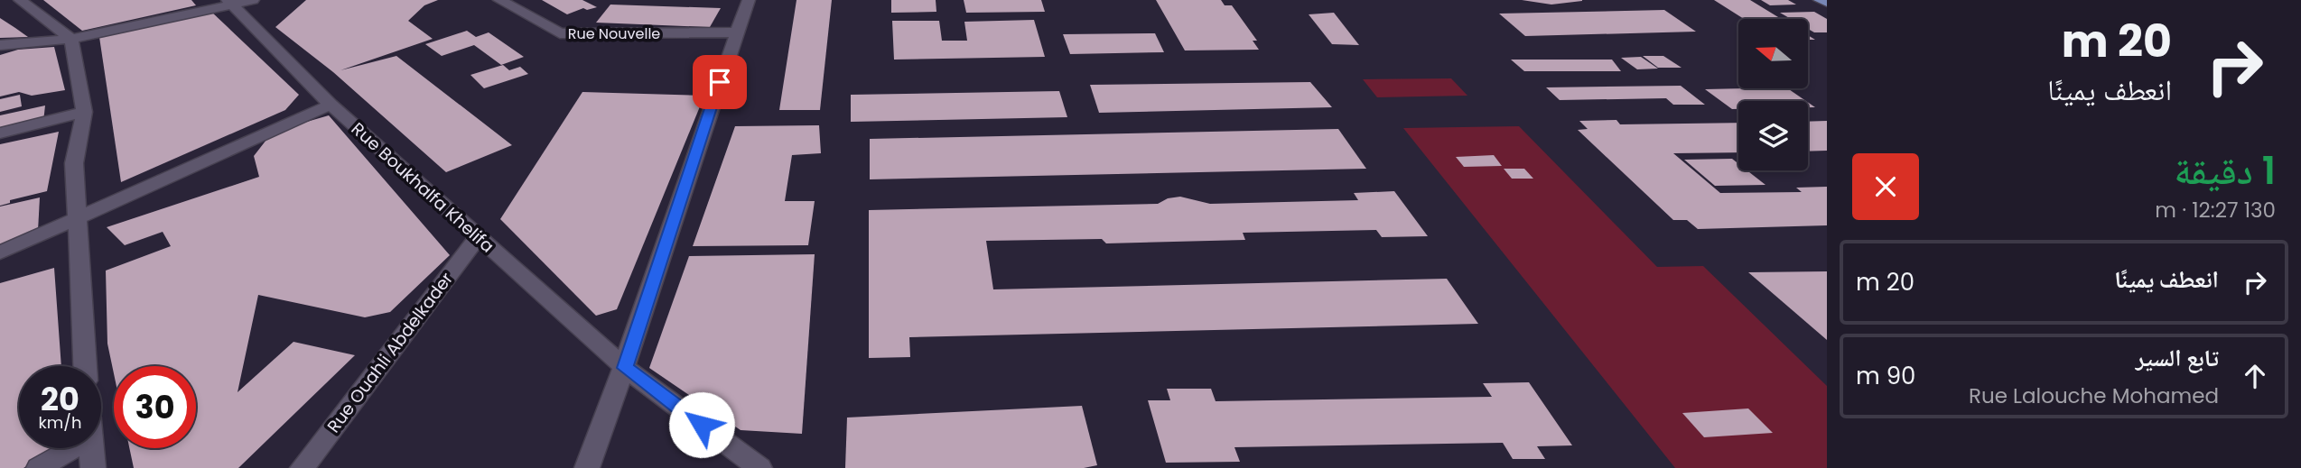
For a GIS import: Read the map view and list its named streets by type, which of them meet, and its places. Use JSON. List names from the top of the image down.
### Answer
{
  "streets": {
    "street": ["Rue Nouvelle", "Rue Boukhalfa Khelifa", "Rue Ouahli Abdelkader"]
  },
  "crossings": [
    ["Rue Boukhalfa Khelifa", "Rue Ouahli Abdelkader"]
  ],
  "north": "left",
  "page": {
    "turn": ["20 m", "انعطف يمينًا"],
    "heading": ["1 دقيقة", "130 m · 12:27"],
    "list": [
      {
        "name": "انعطف يمينًا",
        "value": "20 m"
      },
      {
        "name": "تابع السير",
        "note": "Rue Lalouche Mohamed",
        "value": "90 m"
      }
    ],
    "speed": "20 km/h",
    "limit": "30"
  }
}
